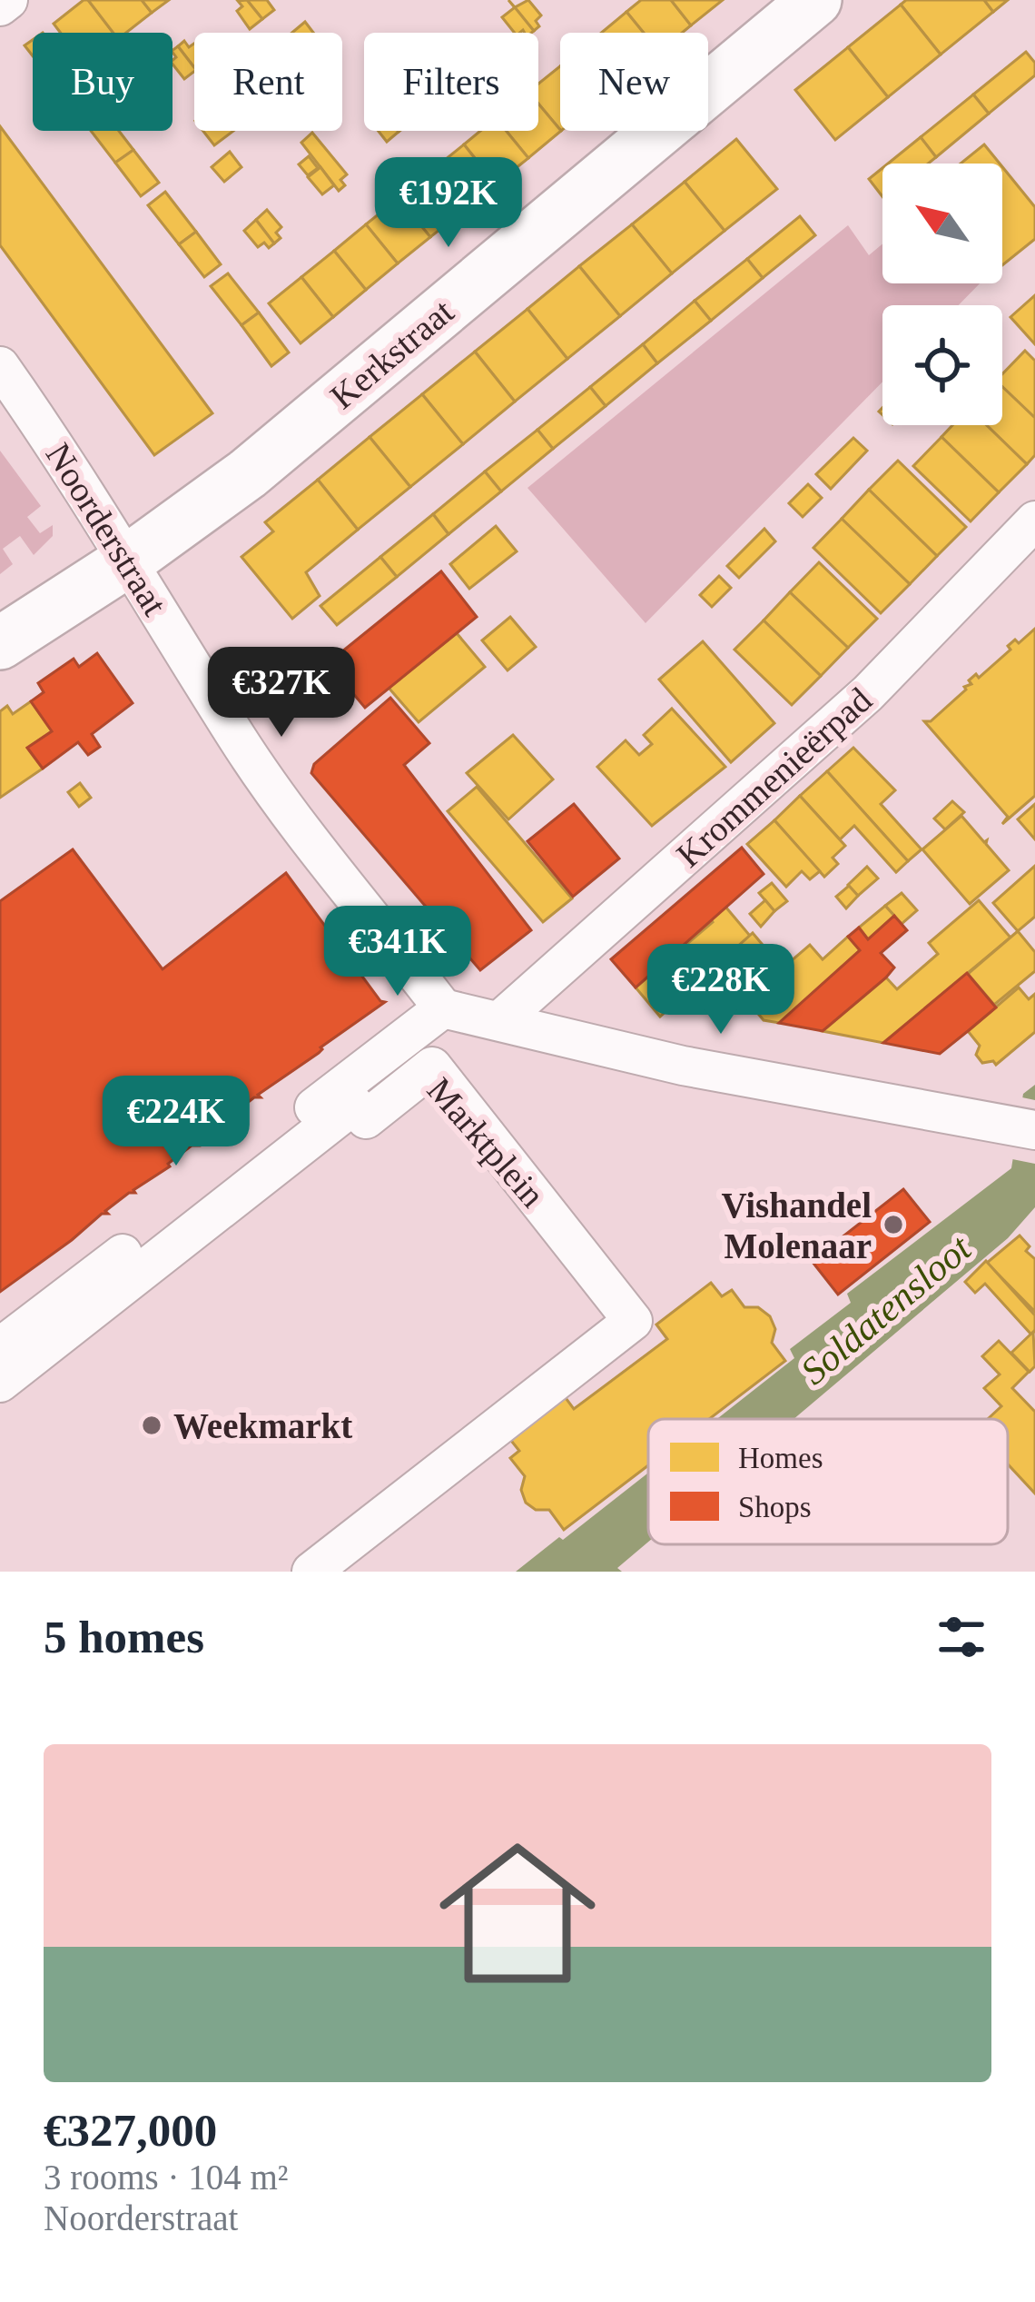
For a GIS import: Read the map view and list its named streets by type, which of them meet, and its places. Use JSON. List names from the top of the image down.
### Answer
{
  "streets": {
    "street": [
      "Kerkstraat",
      "Noorderstraat",
      "Krommenieërpad",
      "Marktplein"
    ]
  },
  "crossings": [
    ["Kerkstraat", "Noorderstraat"]
  ],
  "water": ["Soldatensloot"],
  "places": ["Vishandel Molenaar", "Weekmarkt"],
  "legend": ["Homes", "Shops"],
  "north": "top left",
  "page": {
    "chip": [
      "Buy",
      "Rent",
      "Filters",
      "New"
    ],
    "price": [
      "€192K",
      "€327K",
      "€341K",
      "€228K",
      "€224K"
    ],
    "heading": "5 homes",
    "list": [
      {
        "name": "€327,000",
        "note": "3 rooms · 104 m² · Noorderstraat"
      }
    ]
  }
}
